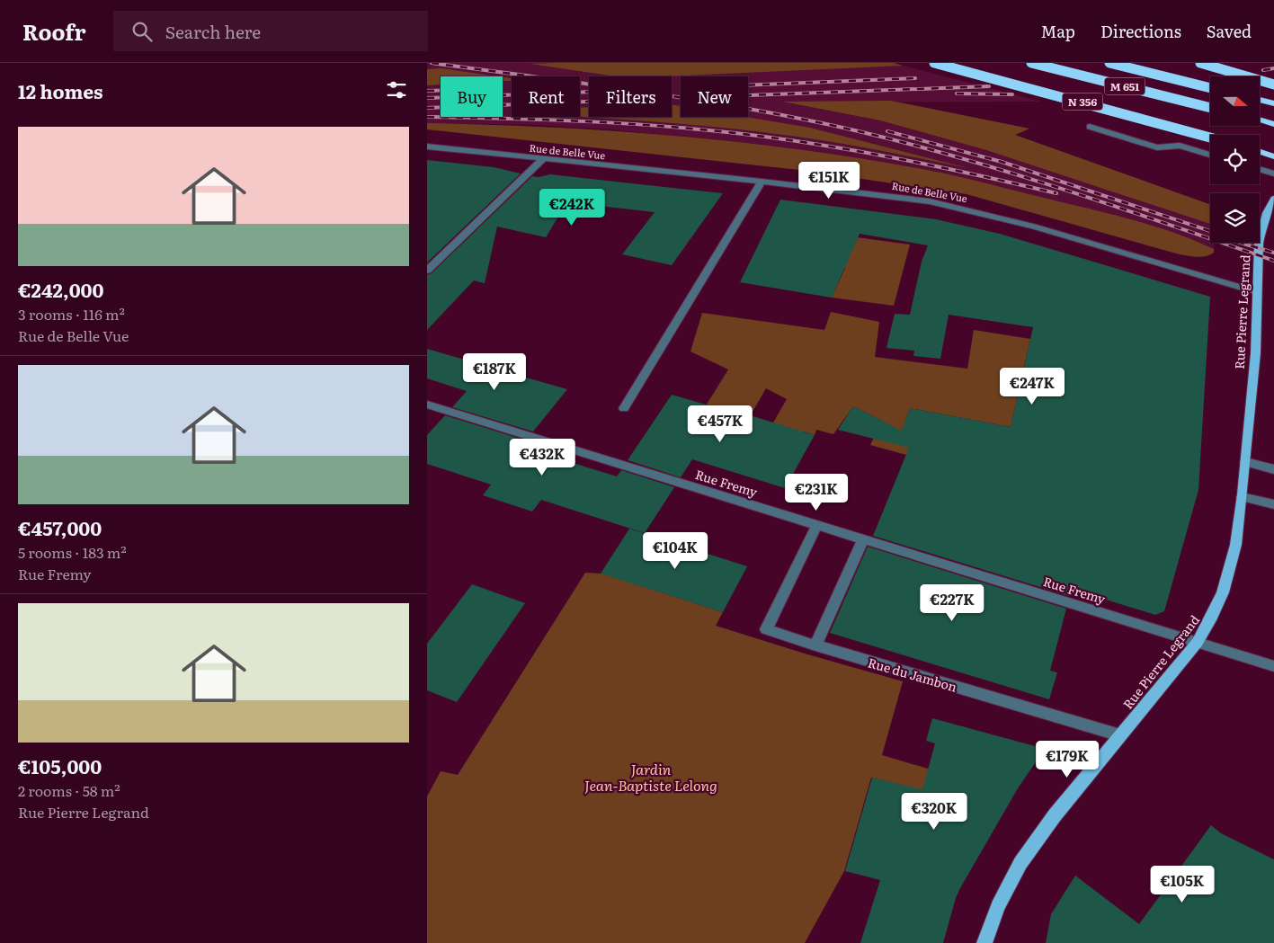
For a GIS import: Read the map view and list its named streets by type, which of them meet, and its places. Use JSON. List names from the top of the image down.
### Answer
{
  "streets": {
    "highway": ["M 651", "N 356"],
    "main road": ["Rue Pierre Legrand"],
    "street": ["Rue de Belle Vue", "Rue Fremy", "Rue du Jambon"]
  },
  "crossings": [
    ["Rue de Belle Vue", "Rue Pierre Legrand"],
    ["Rue Pierre Legrand", "Rue Fremy"],
    ["Rue Pierre Legrand", "Rue du Jambon"],
    ["Rue Fremy", "Rue du Jambon"]
  ],
  "parks": ["Jardin Jean-Baptiste Lelong"],
  "north": "right",
  "page": {
    "header": "Roofr",
    "search": "Search here",
    "nav": ["Map", "Directions", "Saved"],
    "heading": "12 homes",
    "chip": [
      "Buy",
      "Rent",
      "Filters",
      "New"
    ],
    "list": [
      {
        "name": "€242,000",
        "note": "3 rooms · 116 m² · Rue de Belle Vue"
      },
      {
        "name": "€457,000",
        "note": "5 rooms · 183 m² · Rue Fremy"
      },
      {
        "name": "€105,000",
        "note": "2 rooms · 58 m² · Rue Pierre Legrand"
      }
    ],
    "price": [
      "€151K",
      "€242K",
      "€187K",
      "€247K",
      "€457K",
      "€432K",
      "€231K",
      "€104K",
      "€227K",
      "€179K",
      "€320K",
      "€105K"
    ]
  }
}
